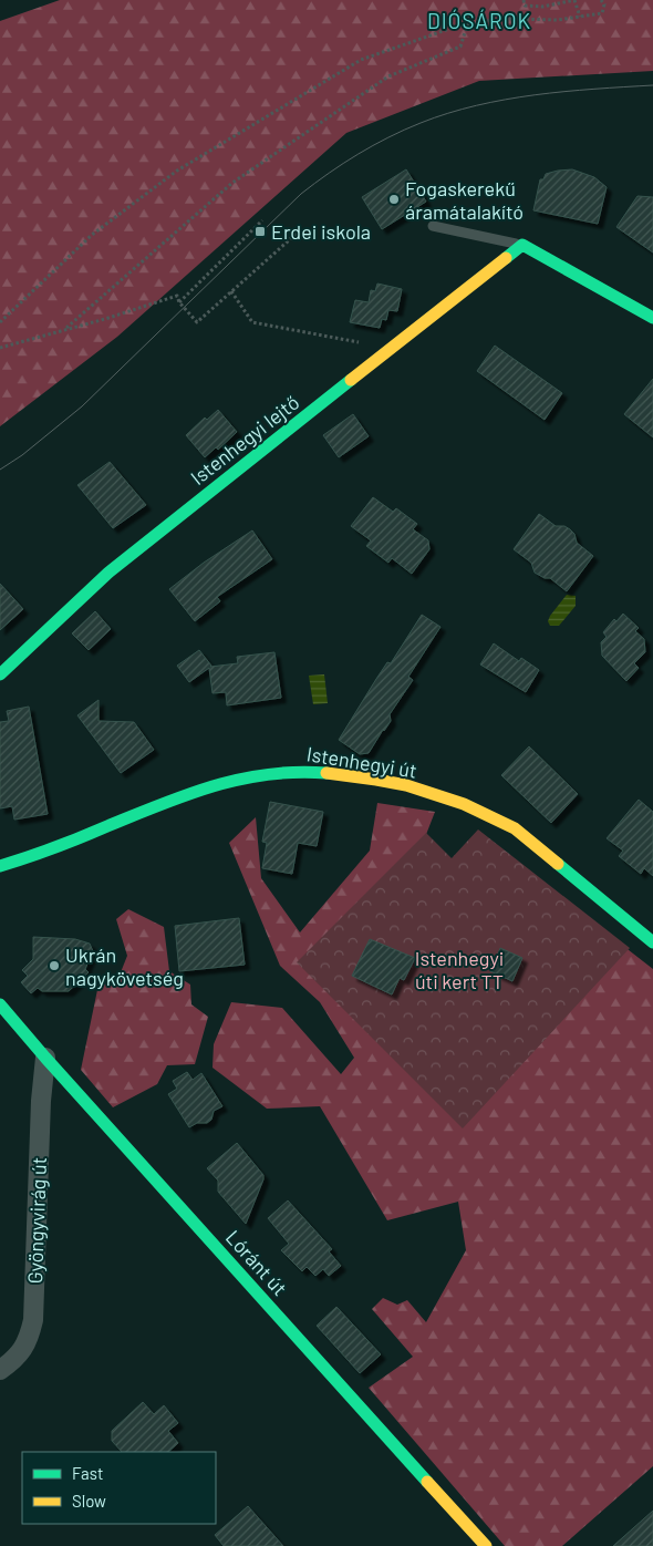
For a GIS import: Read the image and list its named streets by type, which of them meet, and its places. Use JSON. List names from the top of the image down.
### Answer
{
  "streets": {
    "street": [
      "Istenhegyi lejtő",
      "Istenhegyi út",
      "Gyöngyvirág út",
      "Lóránt út"
    ]
  },
  "crossings": [
    ["Gyöngyvirág út", "Lóránt út"]
  ],
  "districts": ["DIÓSÁROK"],
  "parks": ["Istenhegyi úti kert TT"],
  "places": {
    "other": ["Fogaskerekű áramátalakító", "Ukrán nagykövetség"],
    "transit": ["Erdei iskola"]
  },
  "legend": ["Fast", "Slow"]
}
